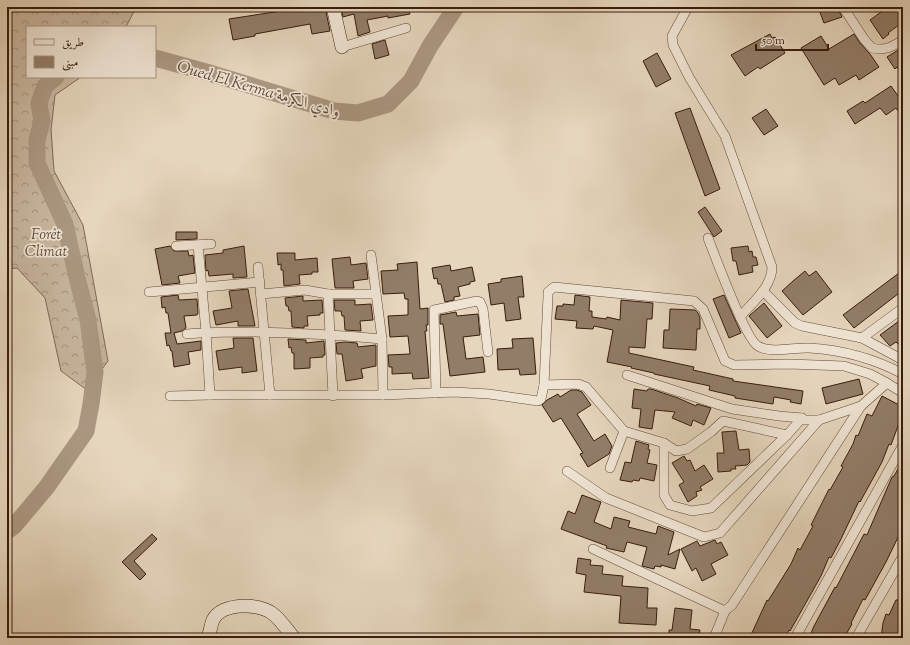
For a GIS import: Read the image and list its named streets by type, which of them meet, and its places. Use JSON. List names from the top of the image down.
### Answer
{
  "water": ["Oued El Kerma وادي الكرمة"],
  "parks": ["Forêt Climat"],
  "legend": ["طريق", "مبنى"],
  "scale_bar": "50 m"
}
